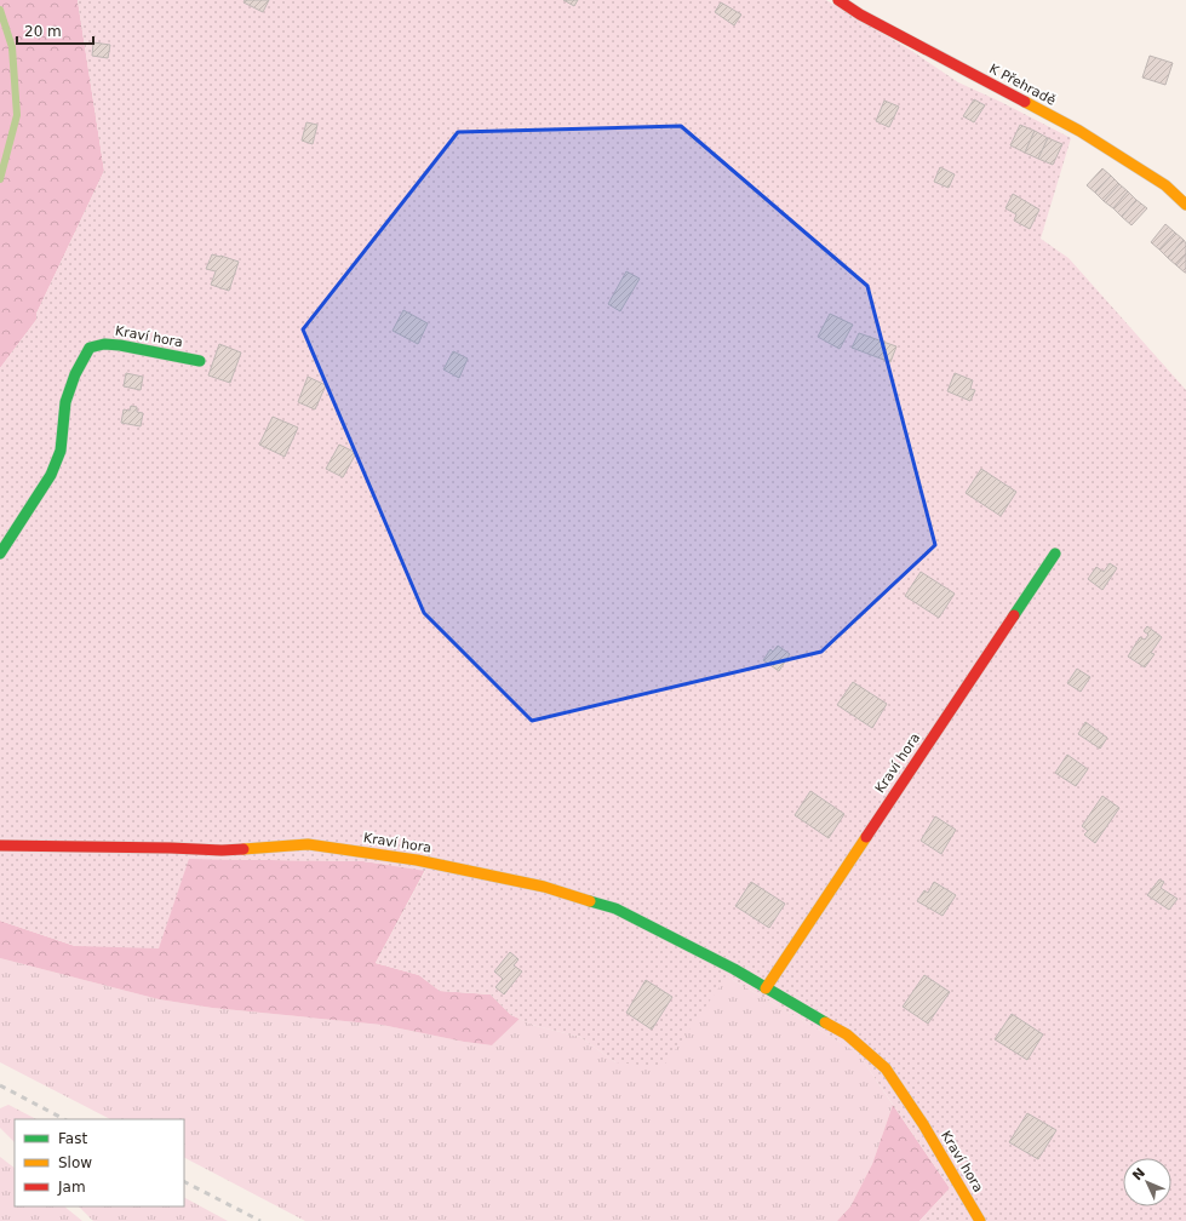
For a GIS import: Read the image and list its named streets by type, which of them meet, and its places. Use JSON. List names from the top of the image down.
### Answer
{
  "streets": {
    "street": ["K Přehradě", "Kraví hora"]
  },
  "legend": ["Fast", "Slow", "Jam"],
  "scale_bar": "20 m",
  "north": "top left"
}
